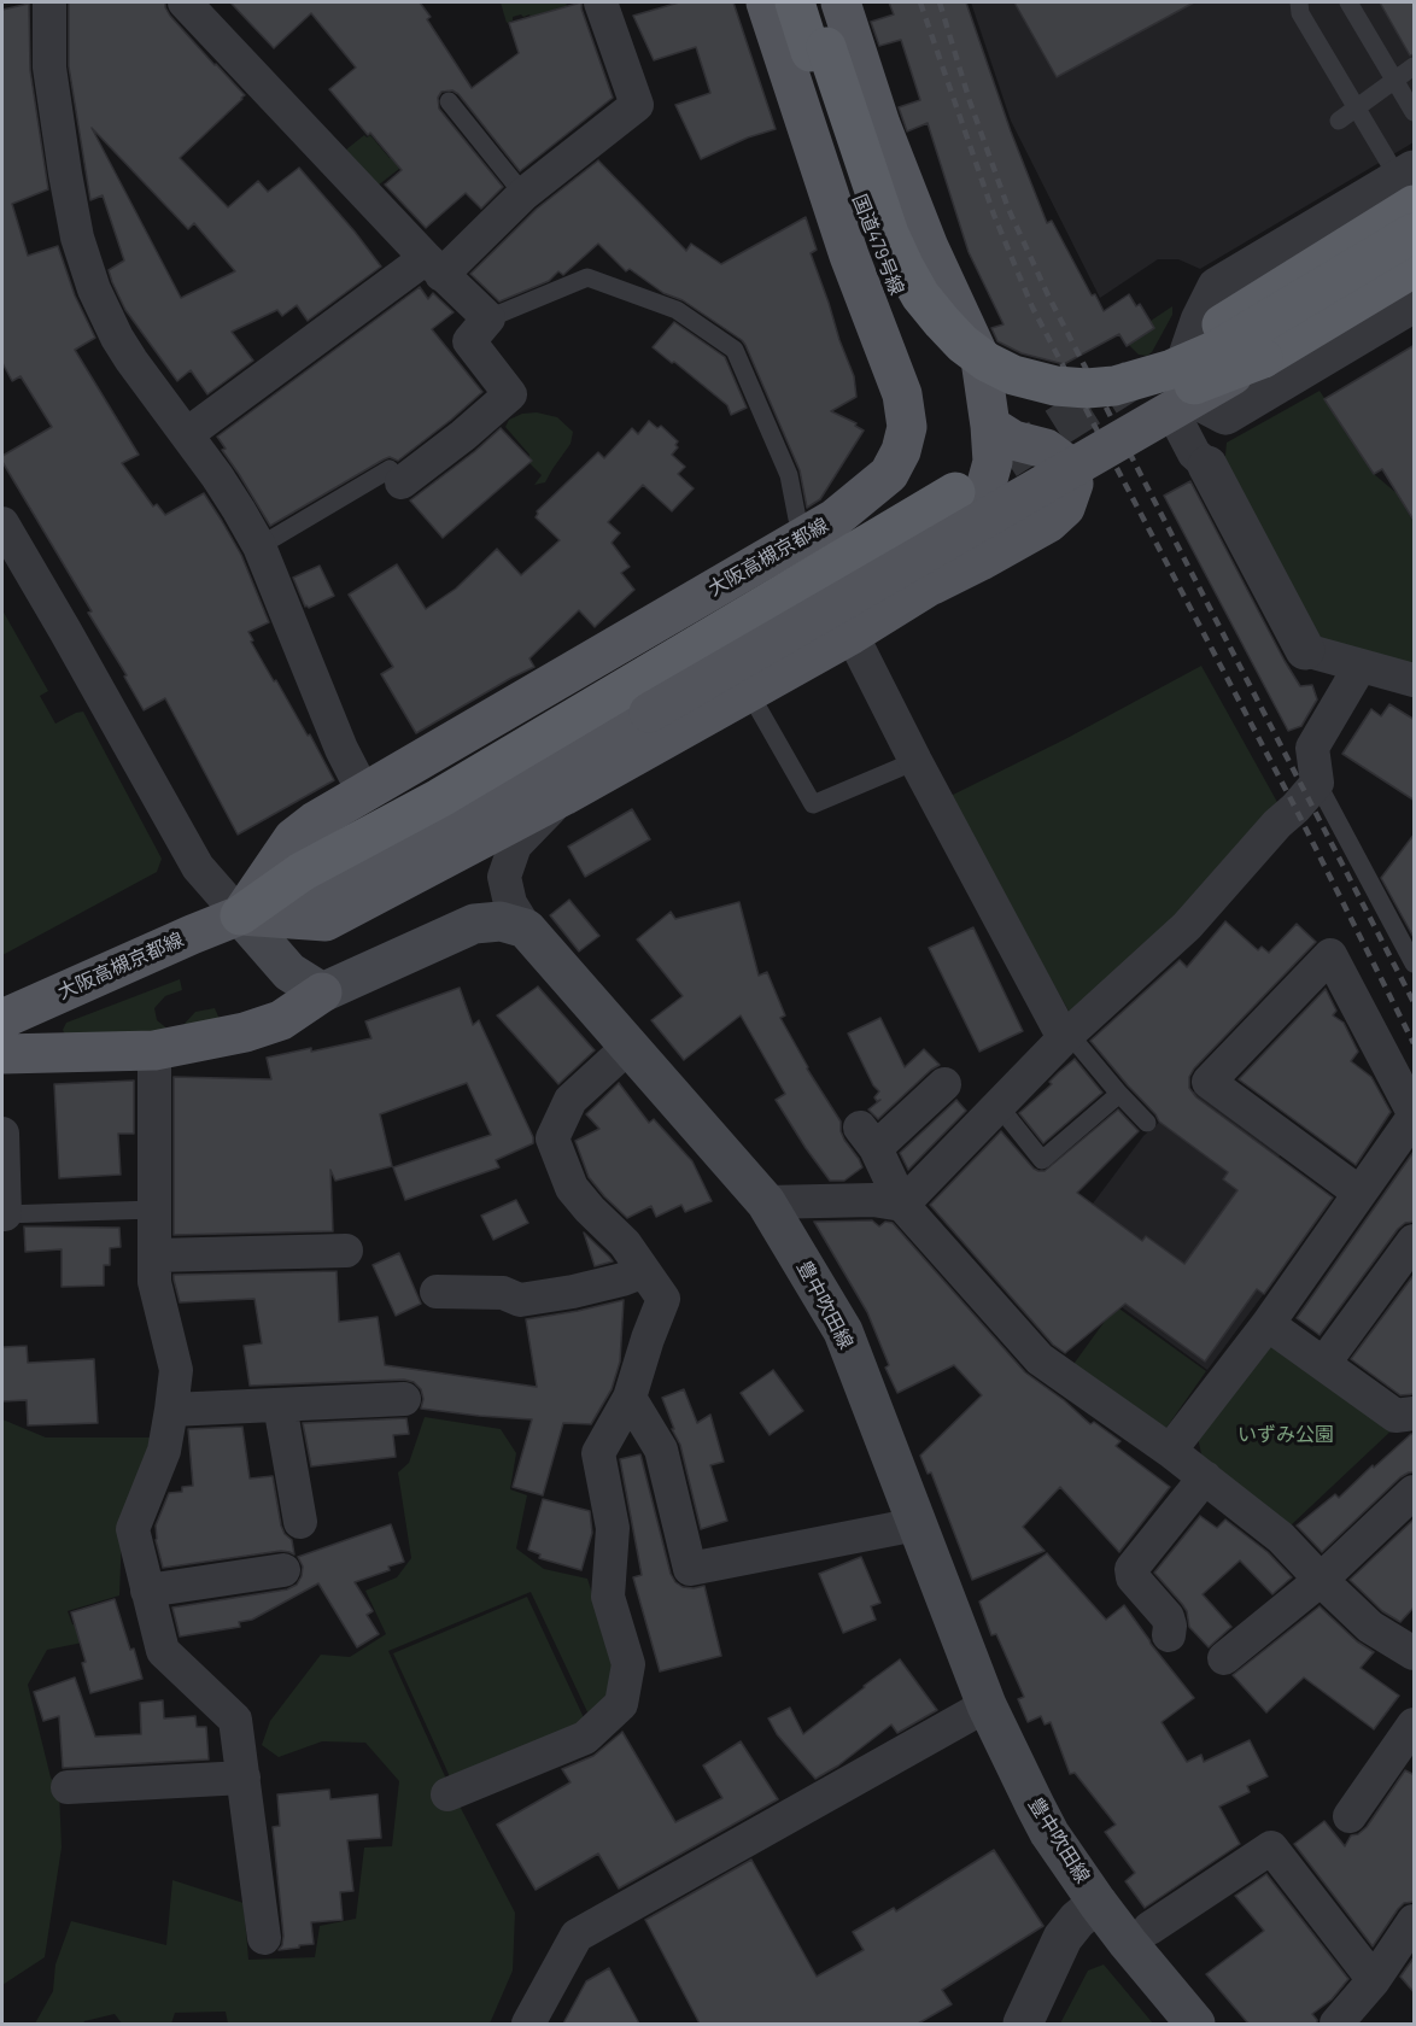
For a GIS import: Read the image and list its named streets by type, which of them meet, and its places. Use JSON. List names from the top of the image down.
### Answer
{
  "streets": {
    "highway": ["国道479号線"],
    "main road": ["大阪高槻京都線", "豊中吹田線"]
  },
  "crossings": [
    ["国道479号線", "大阪高槻京都線"]
  ],
  "parks": ["いずみ公園"]
}
